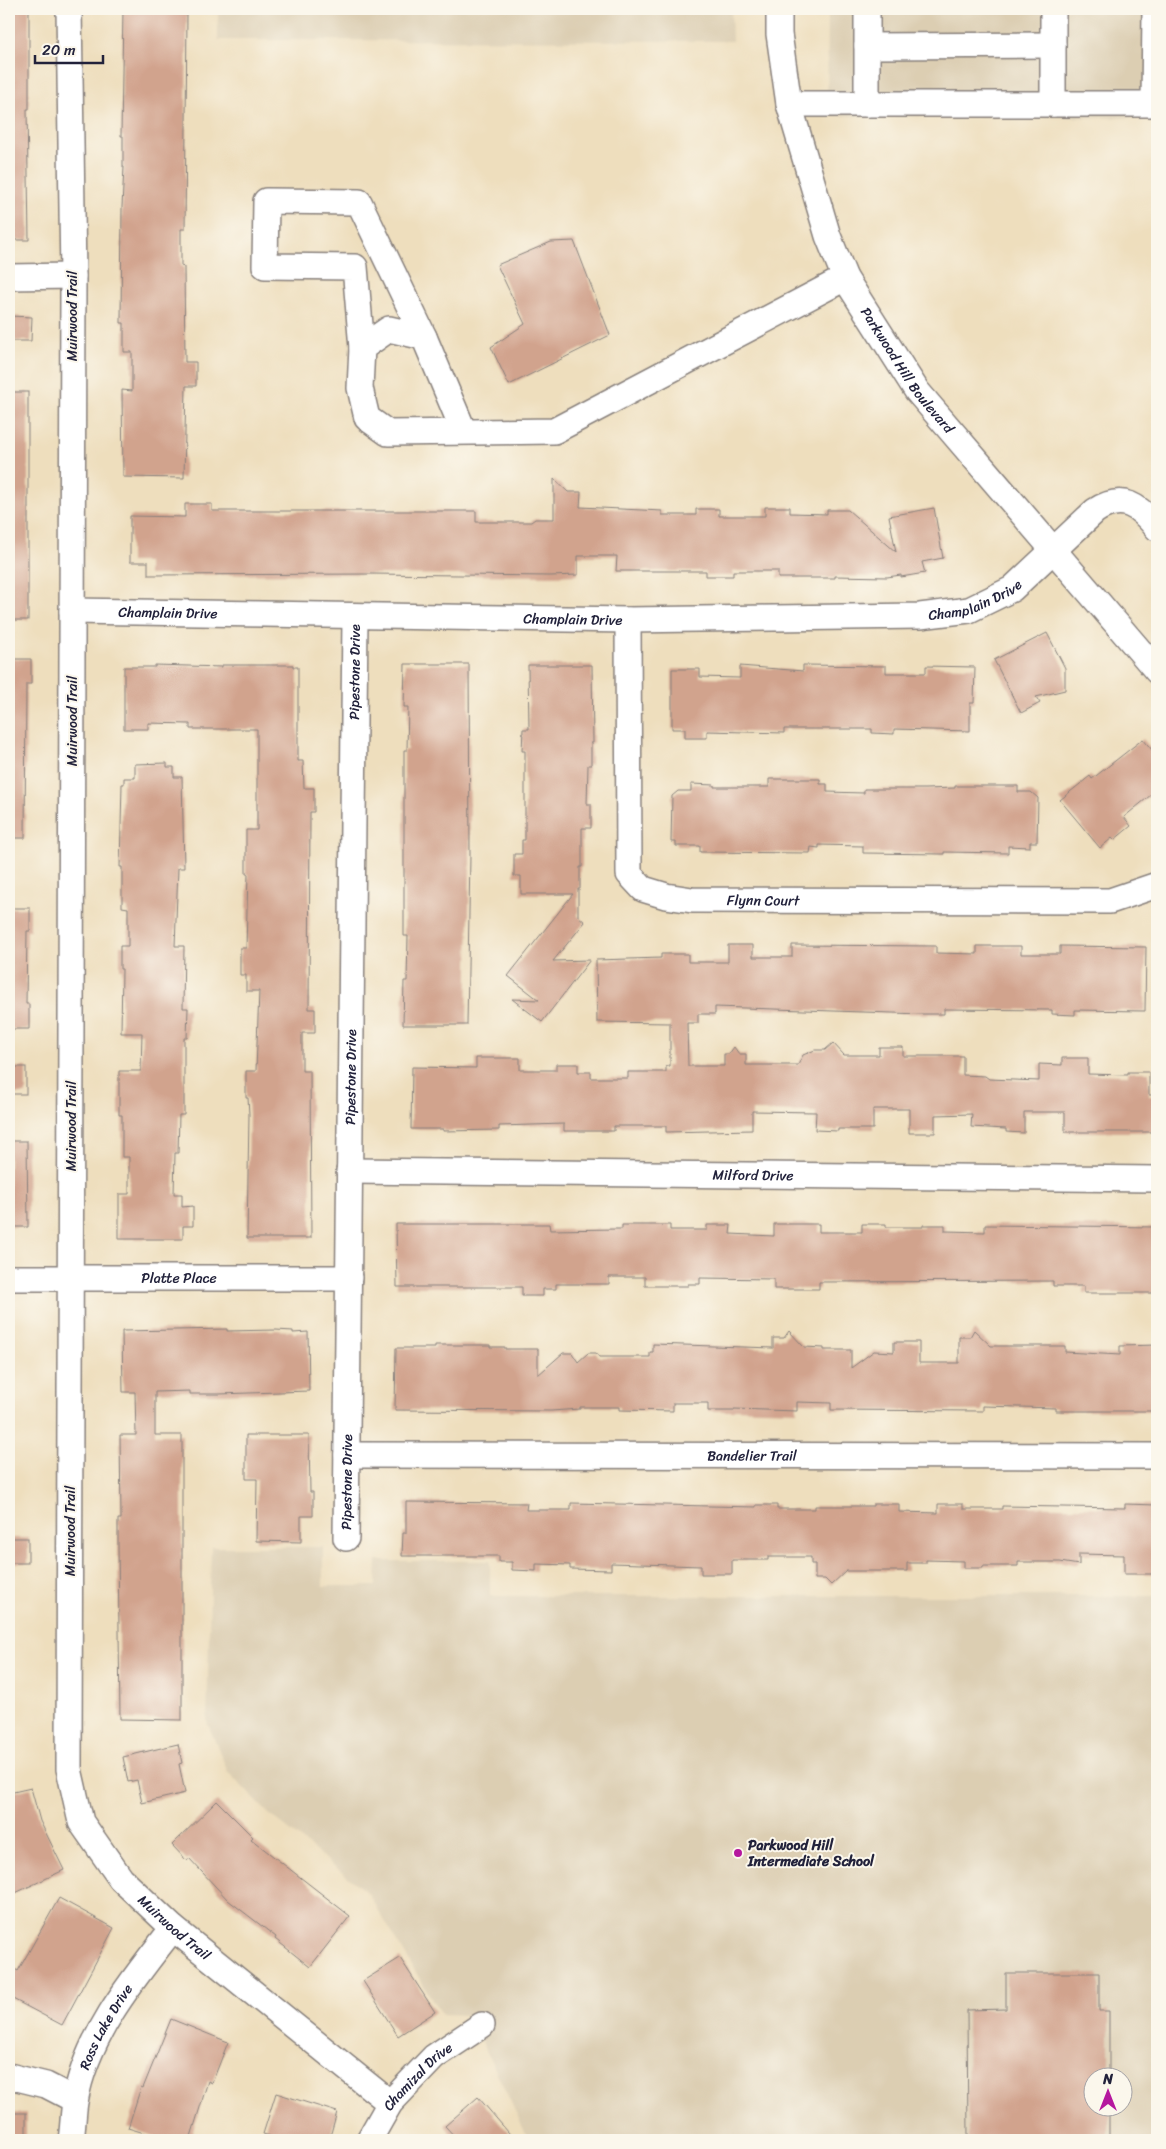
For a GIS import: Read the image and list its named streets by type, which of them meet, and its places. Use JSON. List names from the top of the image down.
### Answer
{
  "streets": {
    "street": [
      "Muirwood Trail",
      "Parkwood Hill Boulevard",
      "Champlain Drive",
      "Pipestone Drive",
      "Flynn Court",
      "Milford Drive",
      "Platte Place",
      "Bandelier Trail",
      "Ross Lake Drive",
      "Chamizal Drive"
    ]
  },
  "crossings": [
    ["Muirwood Trail", "Champlain Drive"],
    ["Muirwood Trail", "Platte Place"],
    ["Muirwood Trail", "Ross Lake Drive"],
    ["Muirwood Trail", "Chamizal Drive"],
    ["Parkwood Hill Boulevard", "Champlain Drive"],
    ["Champlain Drive", "Pipestone Drive"],
    ["Champlain Drive", "Flynn Court"],
    ["Pipestone Drive", "Milford Drive"],
    ["Pipestone Drive", "Platte Place"],
    ["Pipestone Drive", "Bandelier Trail"]
  ],
  "places": ["Parkwood Hill Intermediate School"],
  "scale_bar": "20 m",
  "north": "top"
}
